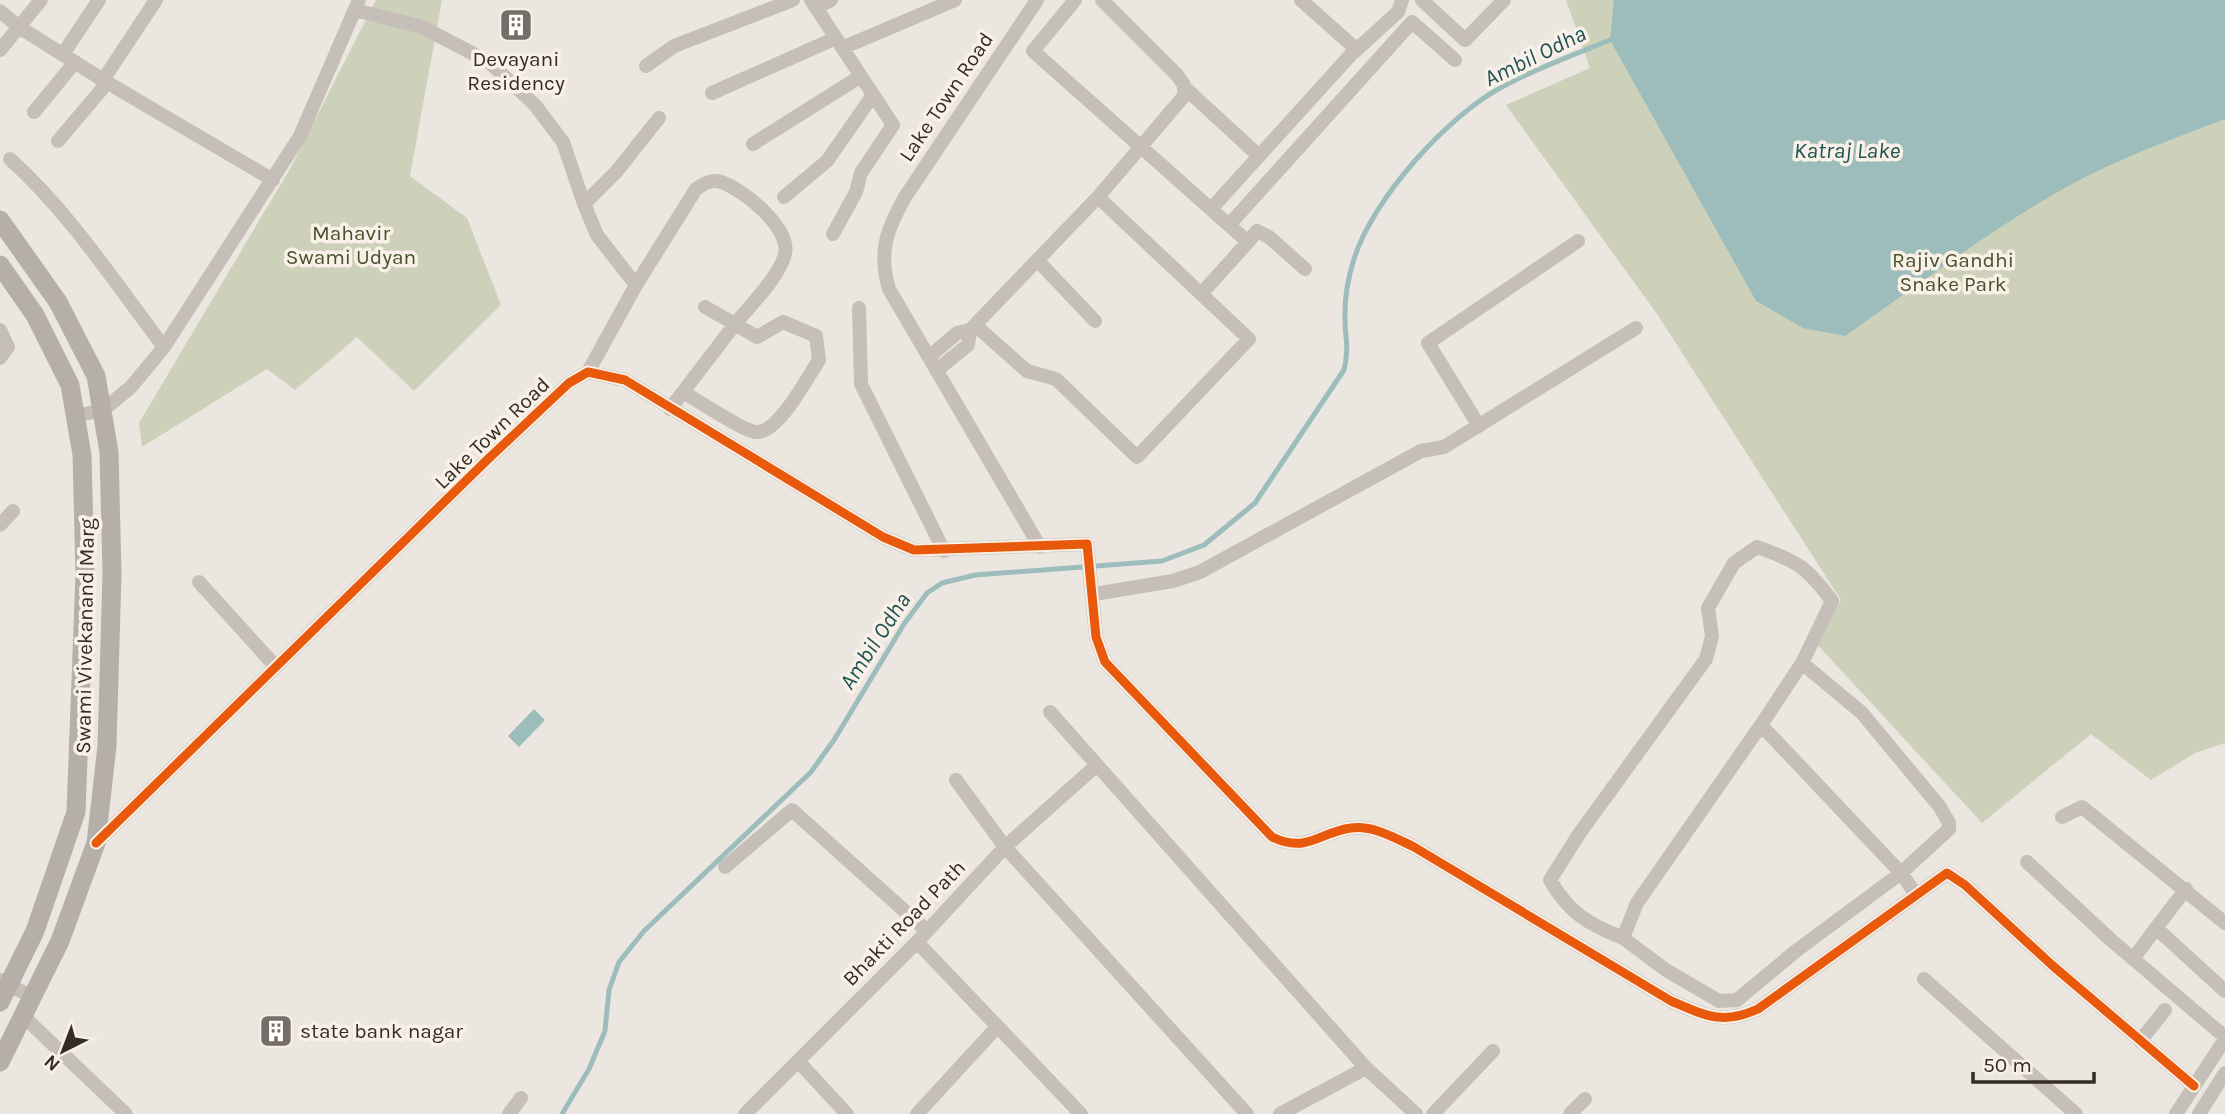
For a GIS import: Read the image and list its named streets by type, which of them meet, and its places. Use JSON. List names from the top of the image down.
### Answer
{
  "streets": {
    "main road": ["Swami Vivekanand Marg"],
    "street": ["Lake Town Road", "Bhakti Road Path"]
  },
  "crossings": [
    ["Lake Town Road", "Swami Vivekanand Marg"]
  ],
  "water": ["Ambil Odha", "Katraj Lake"],
  "parks": ["Mahavir Swami Udyan", "Rajiv Gandhi Snake Park"],
  "places": {
    "building": ["Devayani Residency", "state bank nagar"]
  },
  "scale_bar": "50 m",
  "north": "bottom left"
}
